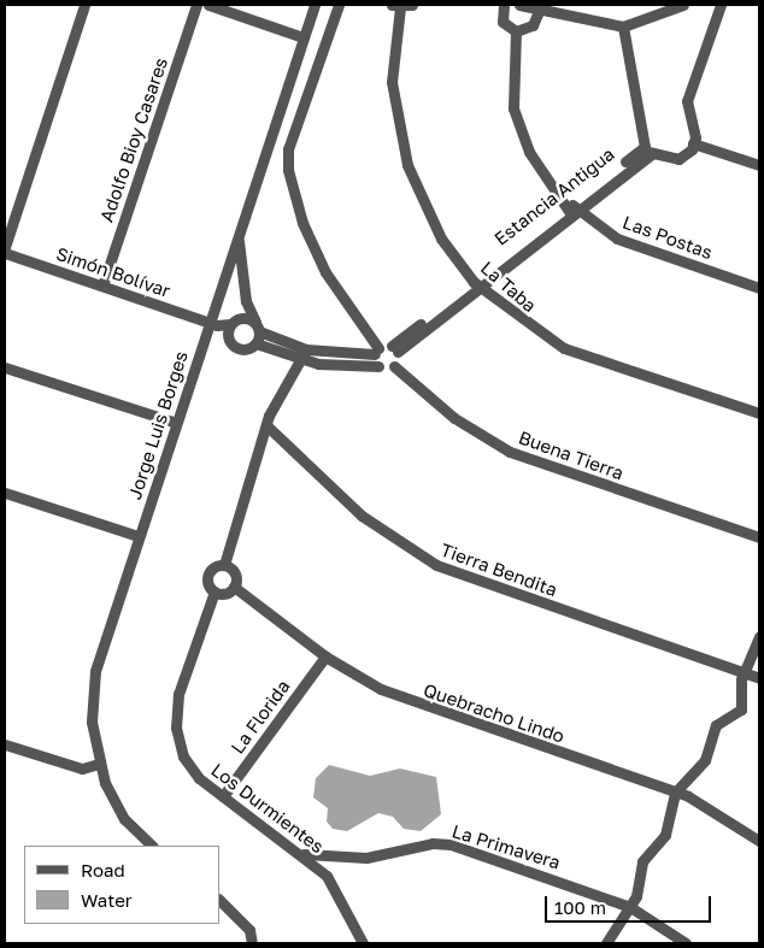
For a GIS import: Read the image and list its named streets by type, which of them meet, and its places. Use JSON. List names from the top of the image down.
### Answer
{
  "streets": {
    "street": [
      "Adolfo Bioy Casares",
      "Estancia Antigua",
      "Las Postas",
      "Simón Bolívar",
      "La Taba",
      "Jorge Luis Borges",
      "Buena Tierra",
      "Tierra Bendita",
      "Quebracho Lindo",
      "La Florida",
      "Los Durmientes",
      "La Primavera"
    ]
  },
  "crossings": [
    ["Adolfo Bioy Casares", "Simón Bolívar"],
    ["Estancia Antigua", "Las Postas"],
    ["Estancia Antigua", "La Taba"],
    ["Simón Bolívar", "Jorge Luis Borges"],
    ["Quebracho Lindo", "La Florida"],
    ["Quebracho Lindo", "Los Durmientes"],
    ["La Florida", "Los Durmientes"],
    ["Los Durmientes", "La Primavera"]
  ],
  "legend": ["Road", "Water"],
  "scale_bar": "100 m"
}
